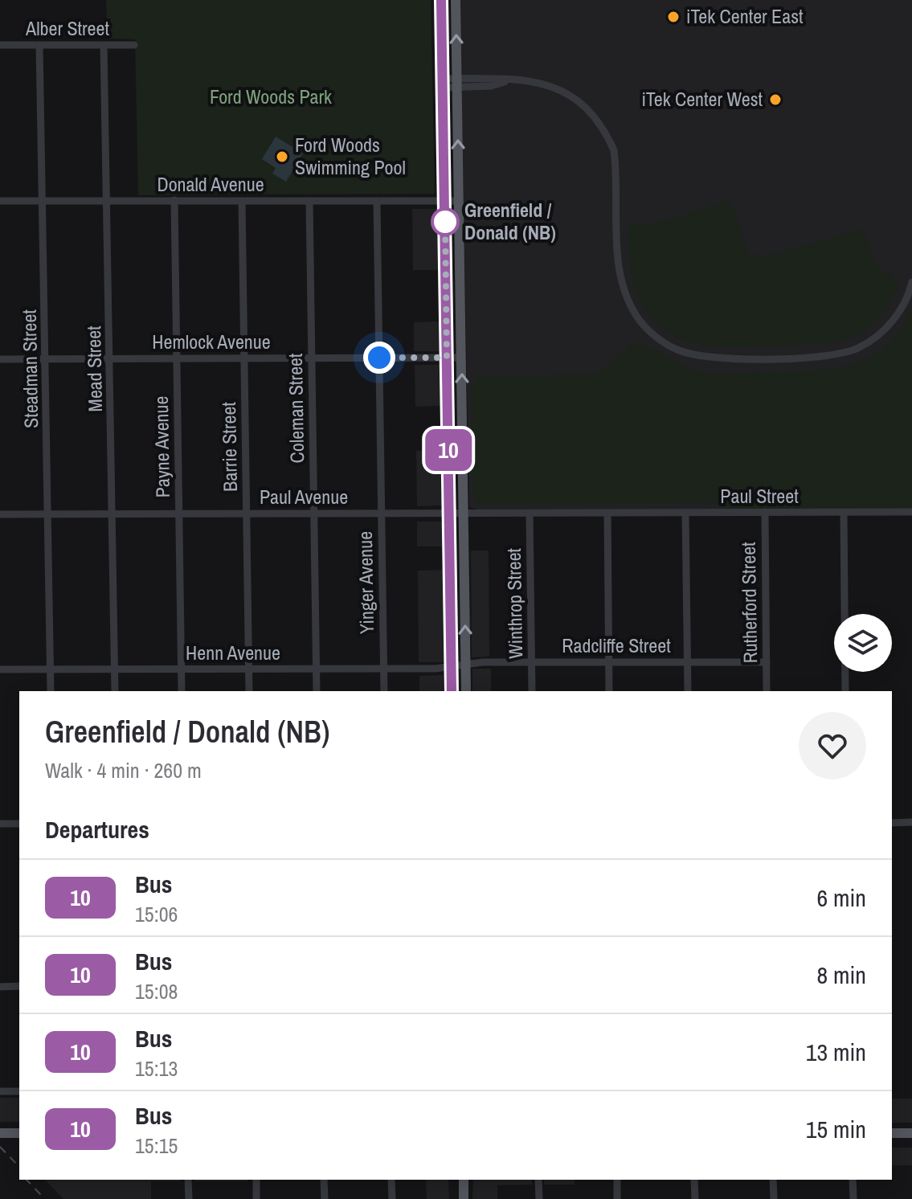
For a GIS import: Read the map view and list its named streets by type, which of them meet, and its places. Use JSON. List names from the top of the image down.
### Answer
{
  "streets": {
    "street": [
      "Alber Street",
      "Donald Avenue",
      "Hemlock Avenue",
      "Steadman Street",
      "Mead Street",
      "Coleman Street",
      "Payne Avenue",
      "Barrie Street",
      "Paul Street",
      "Paul Avenue",
      "Yinger Avenue",
      "Rutherford Street",
      "Winthrop Street",
      "Radcliffe Street",
      "Henn Avenue"
    ]
  },
  "crossings": [
    ["Alber Street", "Steadman Street"],
    ["Alber Street", "Mead Street"],
    ["Donald Avenue", "Steadman Street"],
    ["Donald Avenue", "Mead Street"],
    ["Donald Avenue", "Coleman Street"],
    ["Donald Avenue", "Payne Avenue"],
    ["Donald Avenue", "Barrie Street"],
    ["Donald Avenue", "Yinger Avenue"],
    ["Hemlock Avenue", "Steadman Street"],
    ["Hemlock Avenue", "Mead Street"],
    ["Hemlock Avenue", "Coleman Street"],
    ["Hemlock Avenue", "Payne Avenue"],
    ["Hemlock Avenue", "Barrie Street"],
    ["Hemlock Avenue", "Yinger Avenue"],
    ["Steadman Street", "Paul Avenue"],
    ["Steadman Street", "Henn Avenue"],
    ["Mead Street", "Paul Avenue"],
    ["Mead Street", "Henn Avenue"],
    ["Coleman Street", "Paul Avenue"],
    ["Coleman Street", "Henn Avenue"],
    ["Payne Avenue", "Paul Avenue"],
    ["Payne Avenue", "Henn Avenue"],
    ["Barrie Street", "Paul Avenue"],
    ["Barrie Street", "Henn Avenue"],
    ["Paul Street", "Paul Avenue"],
    ["Paul Street", "Rutherford Street"],
    ["Paul Avenue", "Yinger Avenue"],
    ["Paul Avenue", "Winthrop Street"],
    ["Yinger Avenue", "Henn Avenue"],
    ["Rutherford Street", "Radcliffe Street"],
    ["Winthrop Street", "Radcliffe Street"],
    ["Radcliffe Street", "Henn Avenue"]
  ],
  "parks": ["Ford Woods Park"],
  "places": [
    "iTek Center East",
    "iTek Center West",
    "Ford Woods Swimming Pool",
    "Greenfield / Donald (NB)"
  ],
  "lines": ["bus line 10"],
  "page": {
    "on_map": "10",
    "heading": [
      ["Greenfield / Donald (NB)", "Walk · 4 min · 260 m"],
      "Departures"
    ],
    "list": [
      {
        "mark": "10",
        "name": "Bus",
        "note": "15:06",
        "value": "6 min"
      },
      {
        "mark": "10",
        "name": "Bus",
        "note": "15:08",
        "value": "8 min"
      },
      {
        "mark": "10",
        "name": "Bus",
        "note": "15:13",
        "value": "13 min"
      },
      {
        "mark": "10",
        "name": "Bus",
        "note": "15:15",
        "value": "15 min"
      }
    ]
  }
}
